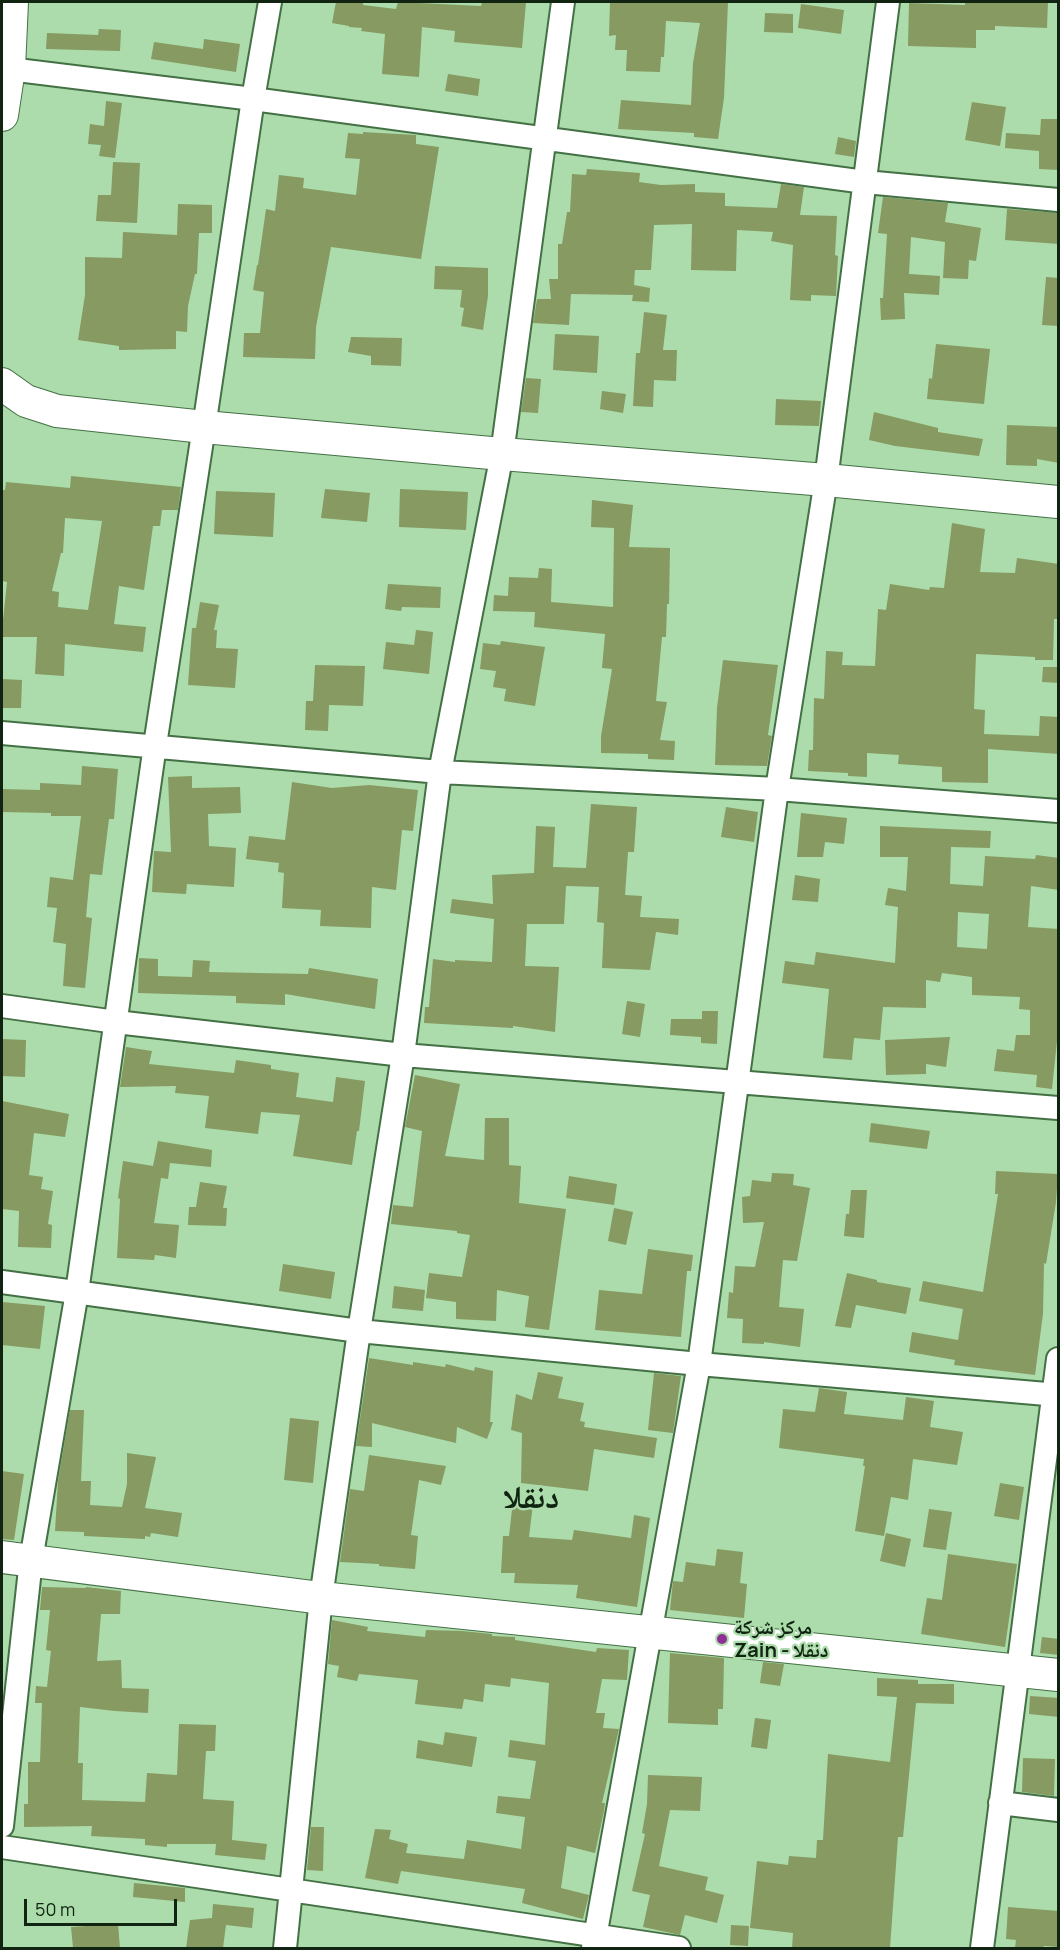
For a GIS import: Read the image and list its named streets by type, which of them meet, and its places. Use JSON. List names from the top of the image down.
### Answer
{
  "districts": ["دنقلا"],
  "places": ["مركز شركة Zain - دنقلا"],
  "scale_bar": "50 m"
}
